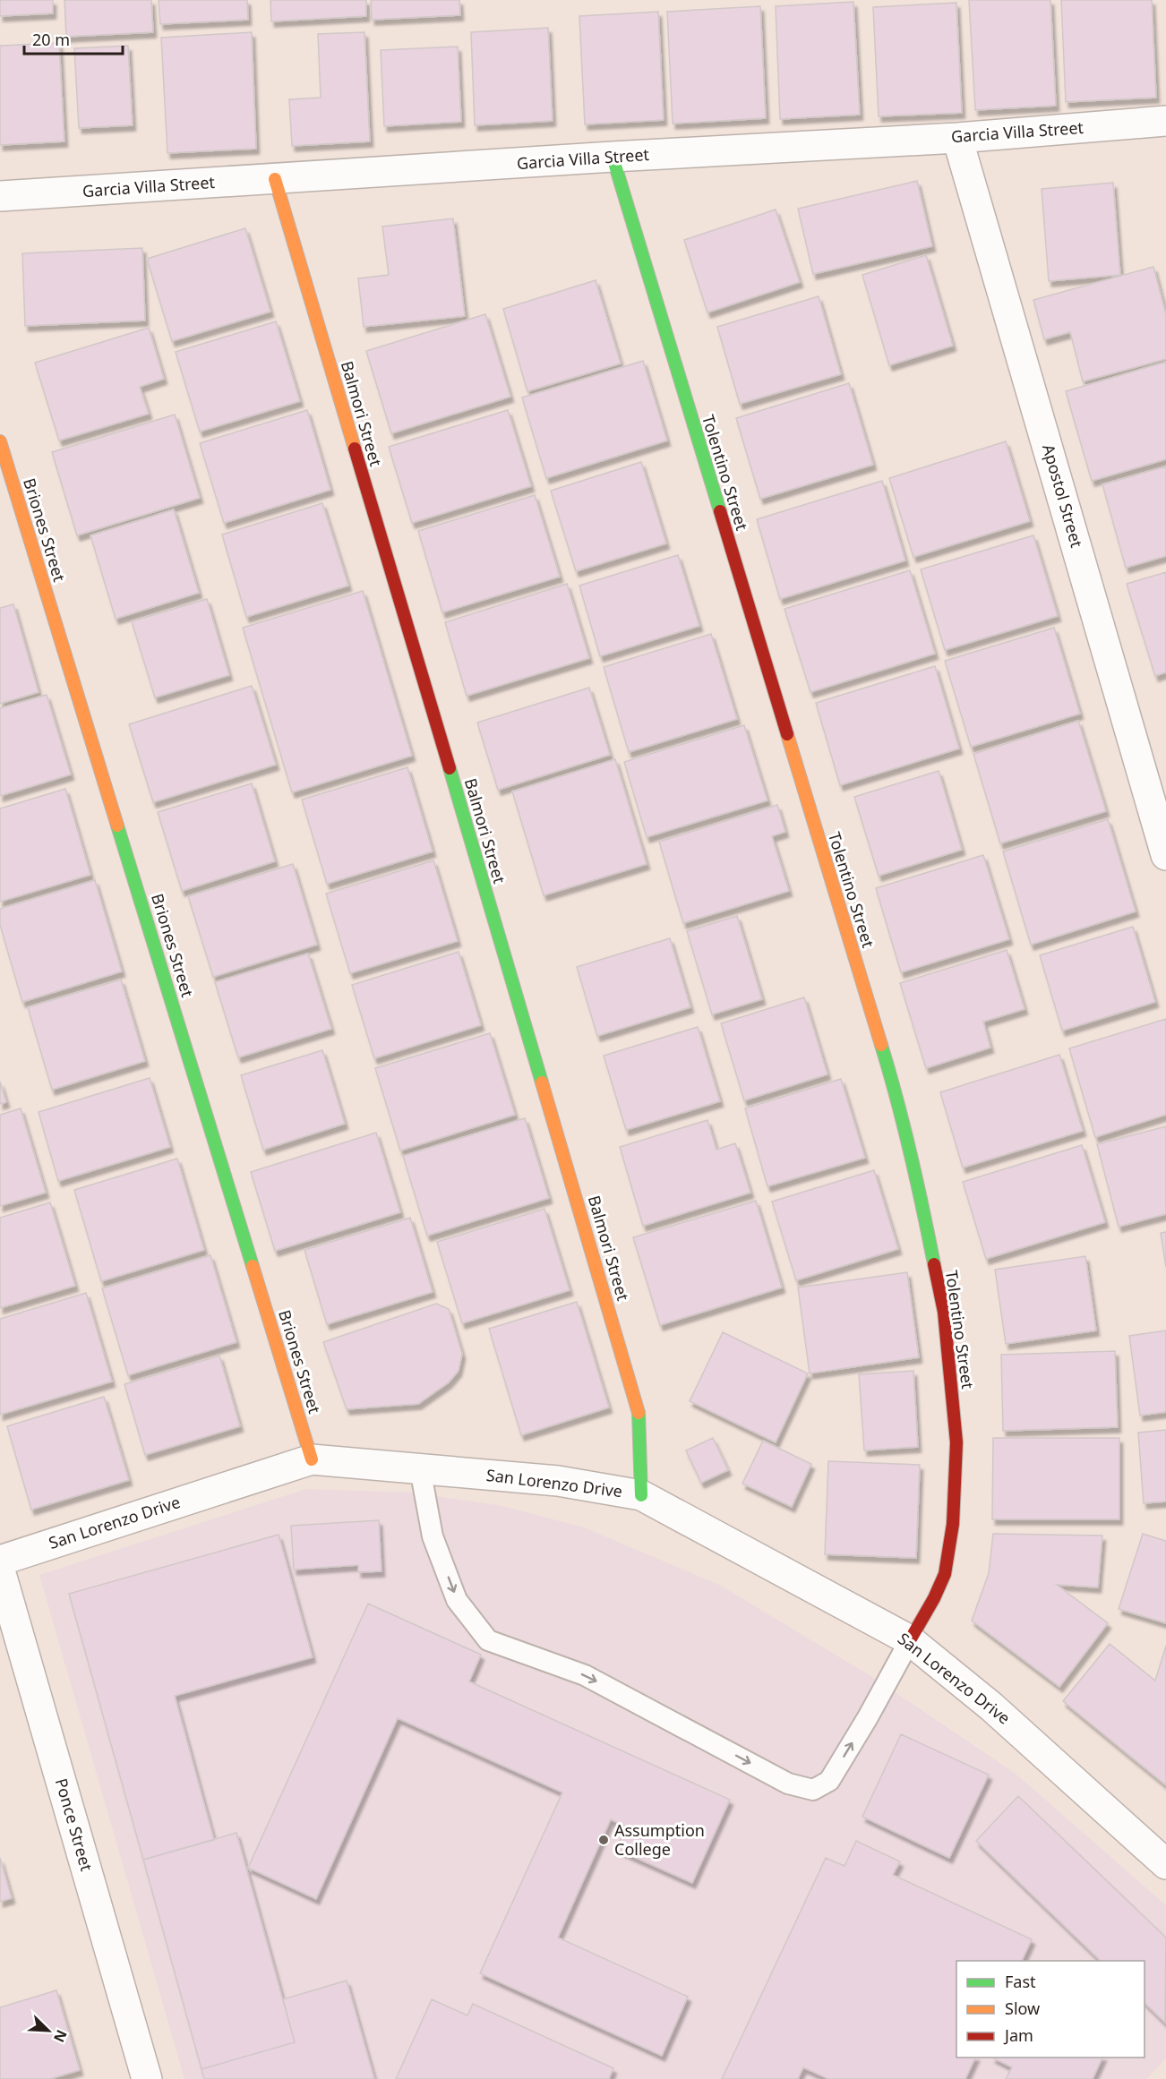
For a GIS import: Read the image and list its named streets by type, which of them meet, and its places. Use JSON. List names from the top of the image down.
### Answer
{
  "streets": {
    "street": [
      "Garcia Villa Street",
      "Balmori Street",
      "Tolentino Street",
      "Apostol Street",
      "Briones Street",
      "San Lorenzo Drive",
      "Ponce Street"
    ]
  },
  "crossings": [
    ["Garcia Villa Street", "Balmori Street"],
    ["Garcia Villa Street", "Tolentino Street"],
    ["Garcia Villa Street", "Apostol Street"],
    ["Balmori Street", "San Lorenzo Drive"],
    ["Tolentino Street", "San Lorenzo Drive"],
    ["Briones Street", "San Lorenzo Drive"]
  ],
  "places": ["Assumption College"],
  "legend": ["Fast", "Slow", "Jam"],
  "scale_bar": "20 m",
  "north": "bottom right"
}
